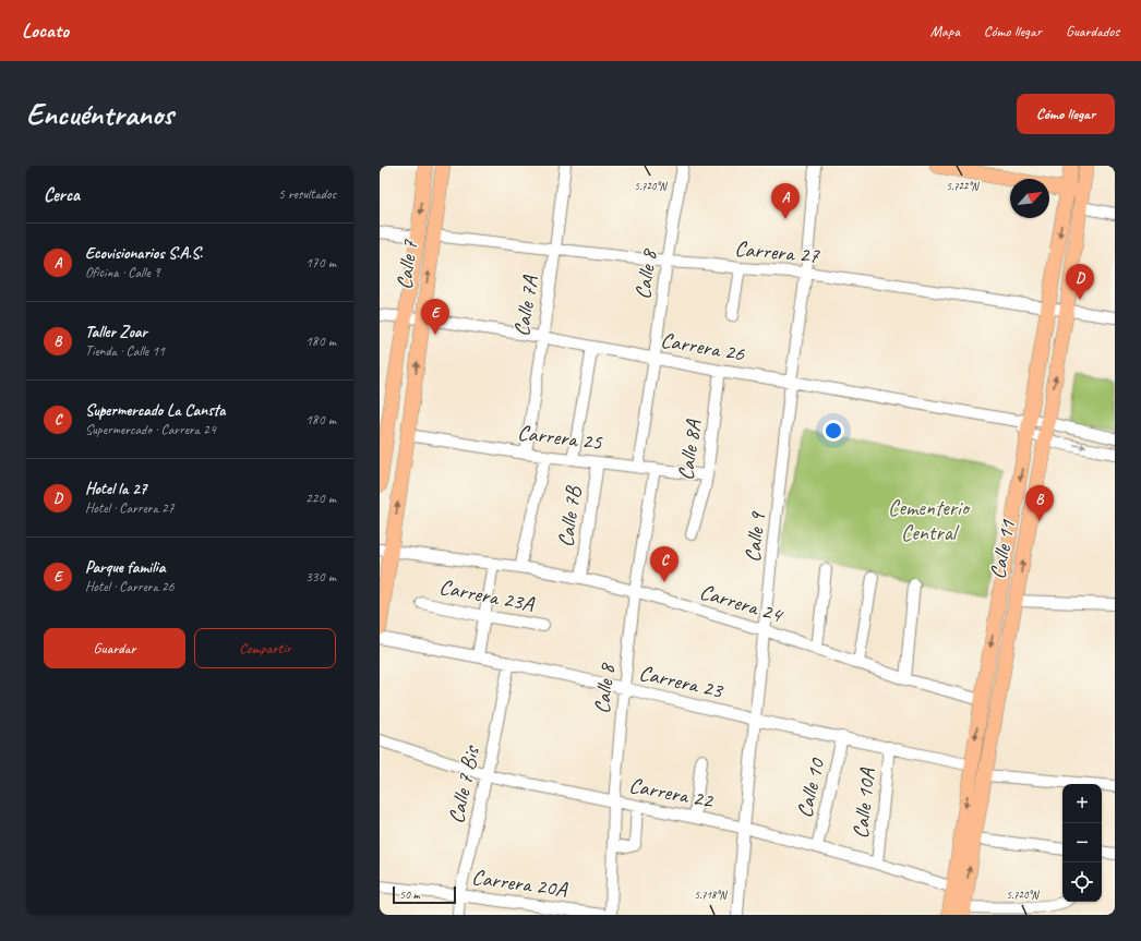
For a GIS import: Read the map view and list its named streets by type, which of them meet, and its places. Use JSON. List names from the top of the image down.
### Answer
{
  "streets": {
    "main road": ["Calle 7", "Calle 11"],
    "street": [
      "Carrera 27",
      "Calle 8",
      "Calle 7A",
      "Carrera 26",
      "Carrera 25",
      "Calle 8A",
      "Calle 7B",
      "Calle 9",
      "Carrera 23A",
      "Carrera 24",
      "Carrera 23",
      "Calle 7 Bis",
      "Calle 10",
      "Carrera 22",
      "Calle 10A",
      "Carrera 20A"
    ]
  },
  "crossings": [
    ["Carrera 27", "Calle 7"],
    ["Carrera 27", "Calle 8"],
    ["Carrera 27", "Calle 7A"],
    ["Carrera 27", "Calle 9"],
    ["Carrera 27", "Calle 11"],
    ["Calle 7", "Carrera 26"],
    ["Calle 7", "Carrera 25"],
    ["Calle 7", "Carrera 24"],
    ["Calle 8", "Carrera 26"],
    ["Calle 8", "Carrera 25"],
    ["Calle 8", "Carrera 24"],
    ["Calle 8", "Carrera 23"],
    ["Calle 8", "Carrera 22"],
    ["Calle 7A", "Carrera 26"],
    ["Calle 7A", "Carrera 25"],
    ["Carrera 26", "Calle 8A"],
    ["Carrera 26", "Calle 7B"],
    ["Carrera 26", "Calle 9"],
    ["Carrera 26", "Calle 11"],
    ["Carrera 25", "Calle 8A"],
    ["Carrera 25", "Calle 7B"],
    ["Calle 7B", "Carrera 24"],
    ["Calle 9", "Carrera 24"],
    ["Calle 9", "Carrera 23"],
    ["Calle 9", "Carrera 22"],
    ["Calle 11", "Carrera 24"],
    ["Calle 11", "Carrera 23"],
    ["Calle 11", "Carrera 22"],
    ["Carrera 23", "Calle 7 Bis"],
    ["Carrera 23", "Calle 10"],
    ["Carrera 23", "Calle 10A"],
    ["Calle 7 Bis", "Carrera 22"],
    ["Calle 7 Bis", "Carrera 20A"],
    ["Calle 10", "Carrera 22"],
    ["Carrera 22", "Calle 10A"]
  ],
  "parks": ["Cementerio Central"],
  "scale_bar": "50 m",
  "north": "top right",
  "page": {
    "header": "Locato",
    "nav": ["Mapa", "Cómo llegar", "Guardados"],
    "buttons": [
      "Cómo llegar",
      ["Guardar", "Compartir"]
    ],
    "title": "Encuéntranos",
    "heading": ["Cerca", "5 resultados"],
    "pins": [
      "A",
      "D",
      "E",
      "B",
      "C"
    ],
    "list": [
      {
        "mark": "A",
        "name": "Ecovisionarios S.A.S.",
        "note": "Oficina · Calle 9",
        "value": "170 m"
      },
      {
        "mark": "B",
        "name": "Taller Zoar",
        "note": "Tienda · Calle 11",
        "value": "180 m"
      },
      {
        "mark": "C",
        "name": "Supermercado La Cansta",
        "note": "Supermercado · Carrera 24",
        "value": "180 m"
      },
      {
        "mark": "D",
        "name": "Hotel la 27",
        "note": "Hotel · Carrera 27",
        "value": "220 m"
      },
      {
        "mark": "E",
        "name": "Parque familia",
        "note": "Hotel · Carrera 26",
        "value": "330 m"
      }
    ],
    "map_buttons": ["+", "−"],
    "scale": "50 m"
  },
  "coordinates": ["5.720°N", "5.722°N", "5.718°N"]
}
